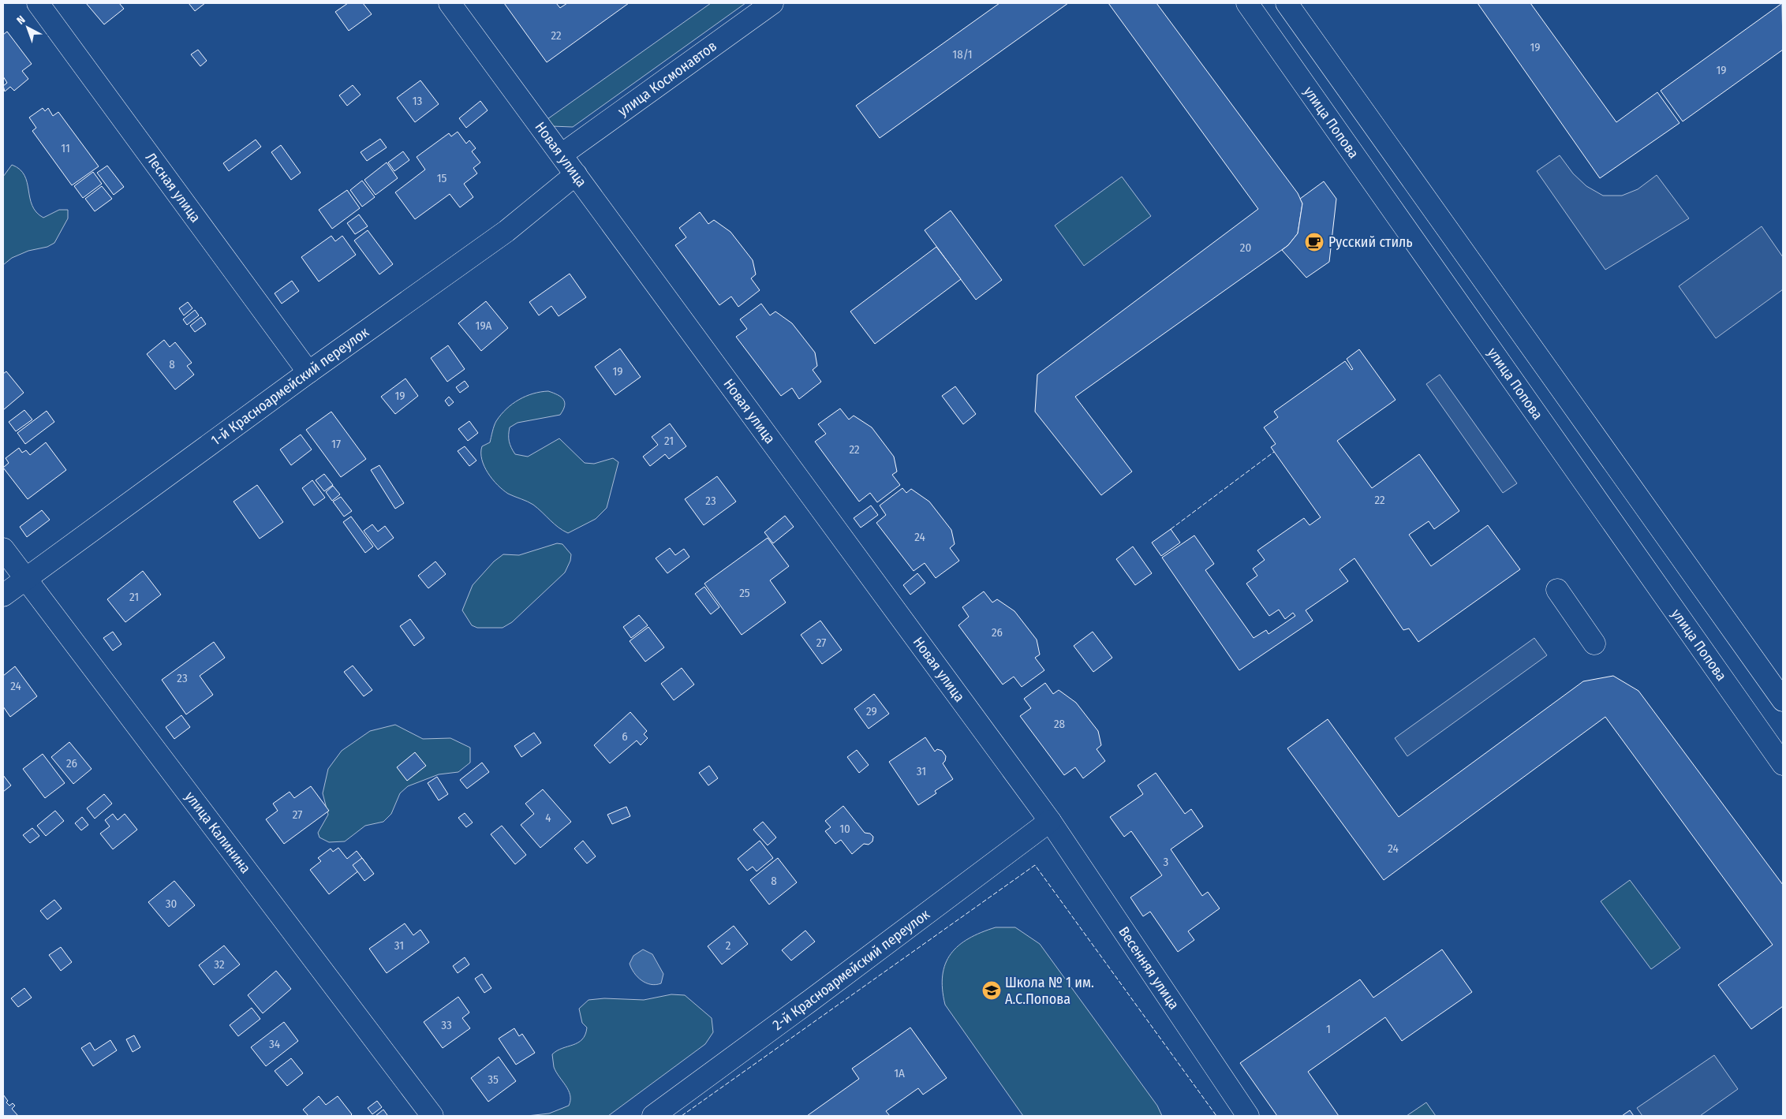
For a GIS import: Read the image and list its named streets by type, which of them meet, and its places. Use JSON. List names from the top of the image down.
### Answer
{
  "streets": {
    "street": [
      "улица Космонавтов",
      "улица Попова",
      "Новая улица",
      "Лесная улица",
      "1-й Красноармейский переулок",
      "улица Калинина",
      "Весенняя улица",
      "2-й Красноармейский переулок"
    ]
  },
  "crossings": [
    ["улица Космонавтов", "Новая улица"],
    ["Новая улица", "1-й Красноармейский переулок"],
    ["Новая улица", "Весенняя улица"],
    ["Новая улица", "2-й Красноармейский переулок"],
    ["Лесная улица", "1-й Красноармейский переулок"],
    ["1-й Красноармейский переулок", "улица Калинина"],
    ["Весенняя улица", "2-й Красноармейский переулок"]
  ],
  "places": {
    "cafe": ["Русский стиль"],
    "school or university": ["Школа № 1 им. А.С.Попова"]
  },
  "house_numbers": [
    "22",
    "19",
    "18/1",
    "19",
    "13",
    "11",
    "15",
    "20",
    "19А",
    "8",
    "19",
    "19",
    "21",
    "17",
    "22",
    "22",
    "23",
    "24",
    "25",
    "21",
    "26",
    "27",
    "23",
    "24",
    "29",
    "28",
    "6",
    "26",
    "31",
    "27",
    "4",
    "10",
    "24",
    "3",
    "8",
    "30",
    "31",
    "2",
    "32",
    "33",
    "1",
    "34",
    "1А",
    "35"
  ],
  "north": "top left"
}
